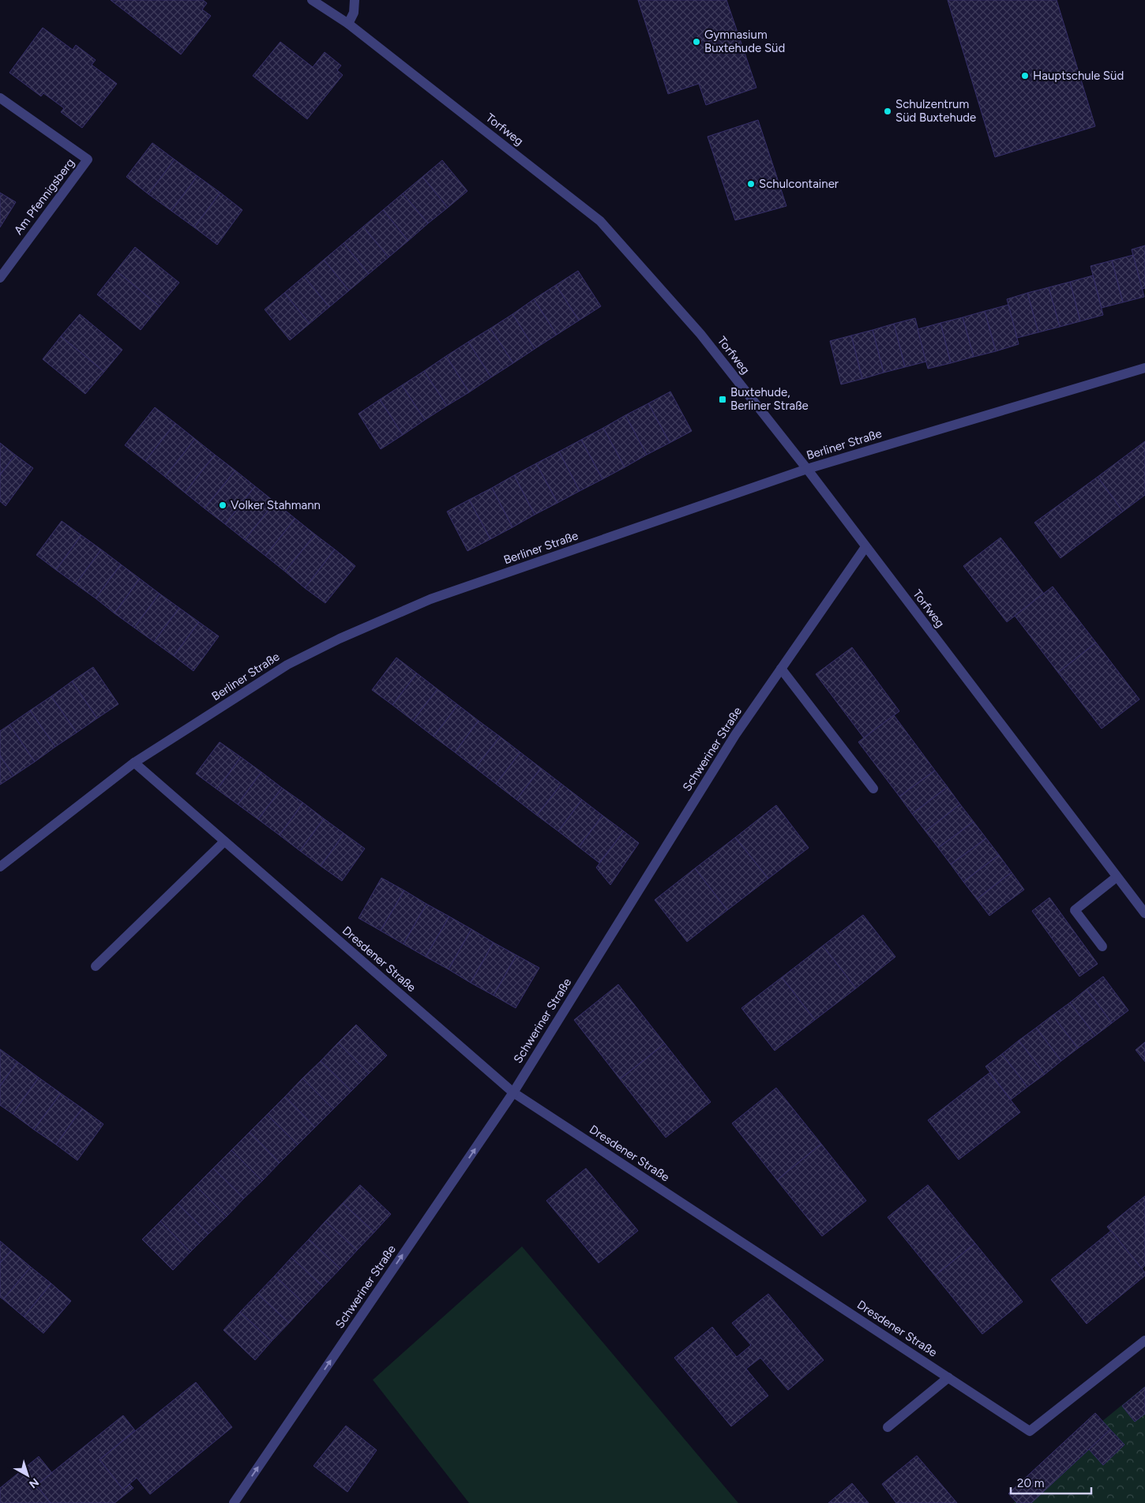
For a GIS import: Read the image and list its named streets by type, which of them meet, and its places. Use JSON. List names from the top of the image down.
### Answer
{
  "streets": {
    "street": [
      "Torfweg",
      "Am Pfennigsberg",
      "Berliner Straße",
      "Schweriner Straße",
      "Dresdener Straße"
    ]
  },
  "crossings": [
    ["Torfweg", "Berliner Straße"],
    ["Torfweg", "Schweriner Straße"],
    ["Berliner Straße", "Dresdener Straße"],
    ["Schweriner Straße", "Dresdener Straße"]
  ],
  "one_way": ["Schweriner Straße"],
  "places": {
    "other": [
      "Gymnasium Buxtehude Süd",
      "Hauptschule Süd",
      "Schulzentrum Süd Buxtehude",
      "Schulcontainer",
      "Volker Stahmann"
    ],
    "transit": ["Buxtehude, Berliner Straße"]
  },
  "scale_bar": "20 m",
  "north": "bottom right"
}
